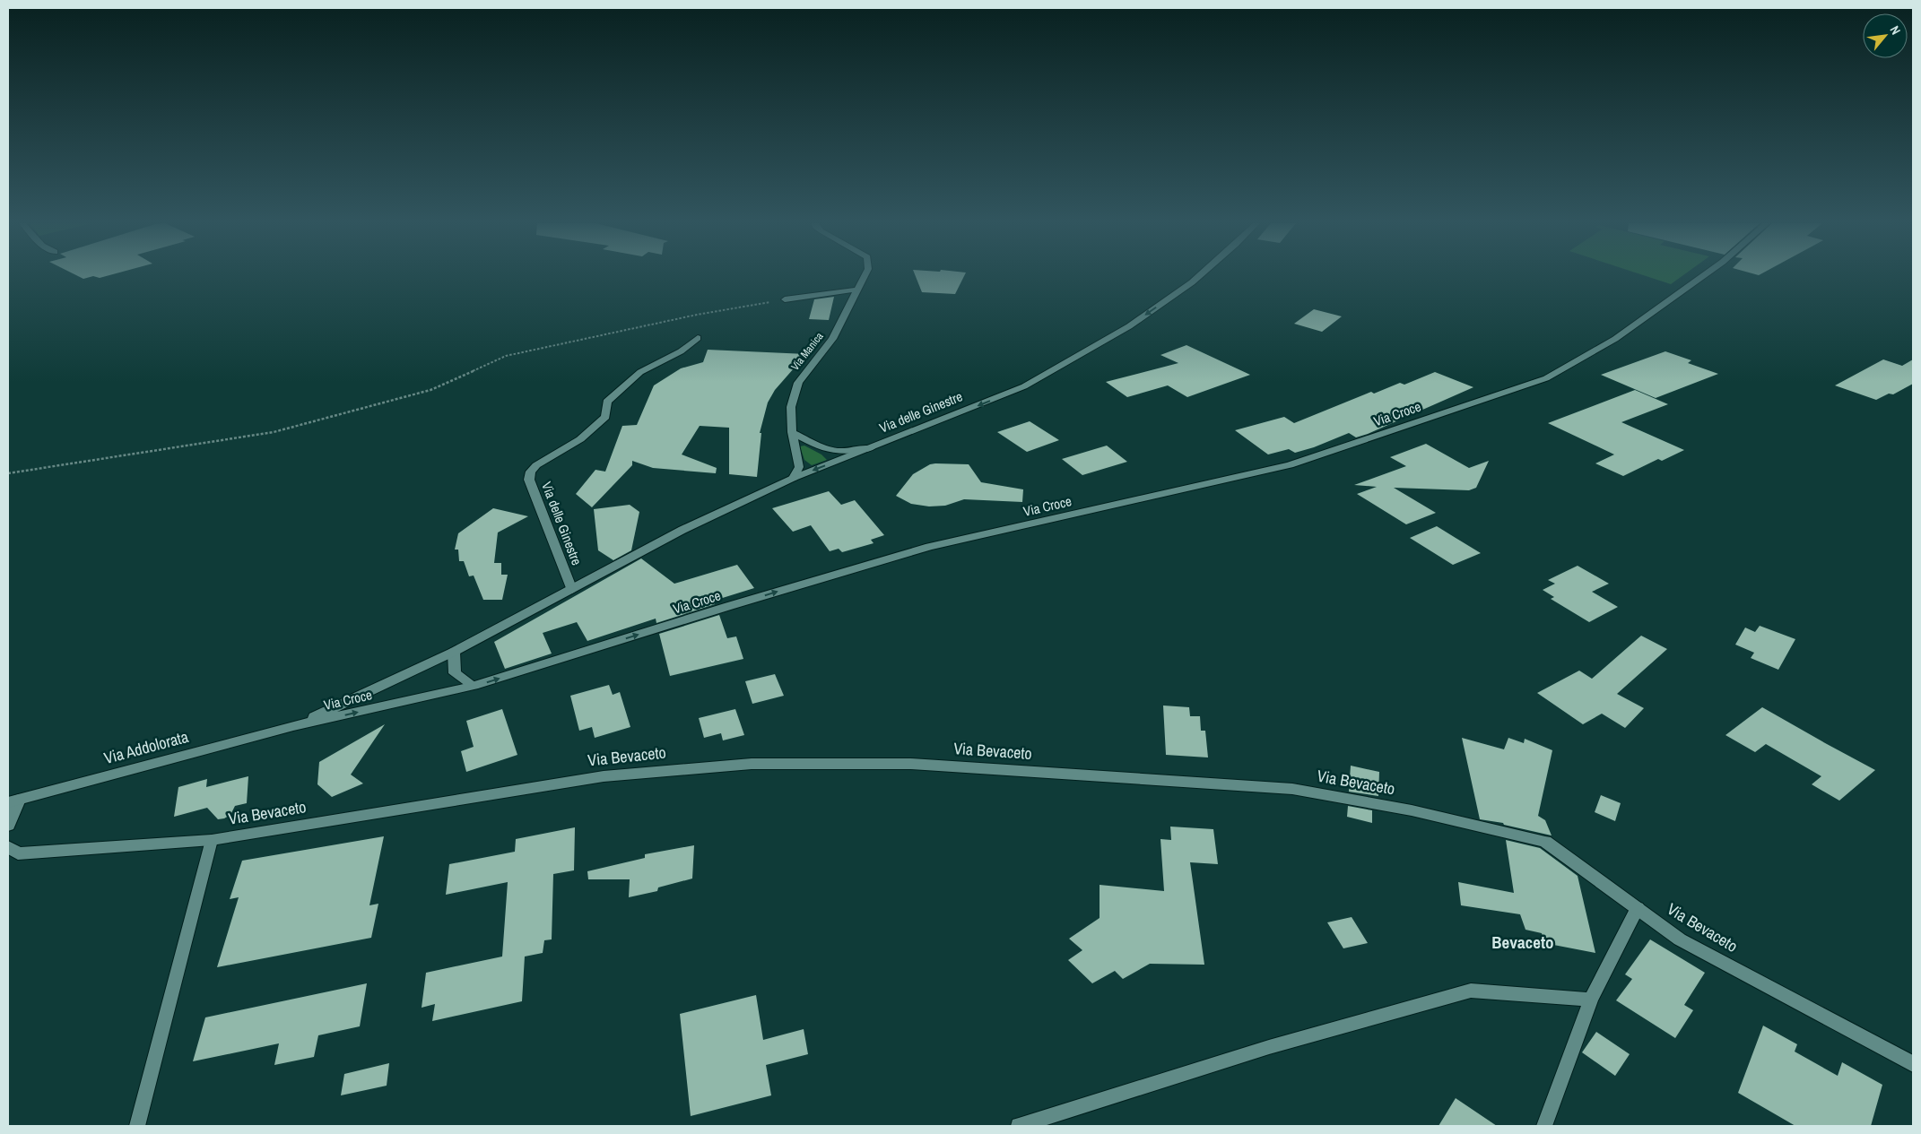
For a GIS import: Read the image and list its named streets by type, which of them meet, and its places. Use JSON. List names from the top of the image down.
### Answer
{
  "streets": {
    "street": [
      "Via Manica",
      "Via delle Ginestre",
      "Via Croce",
      "Via Addolorata",
      "Via Bevaceto"
    ]
  },
  "crossings": [
    ["Via Manica", "Via delle Ginestre"],
    ["Via delle Ginestre", "Via Croce"],
    ["Via delle Ginestre", "Via Addolorata"],
    ["Via Croce", "Via Addolorata"]
  ],
  "one_way": ["Via Croce"],
  "districts": ["Bevaceto"],
  "north": "top right"
}
